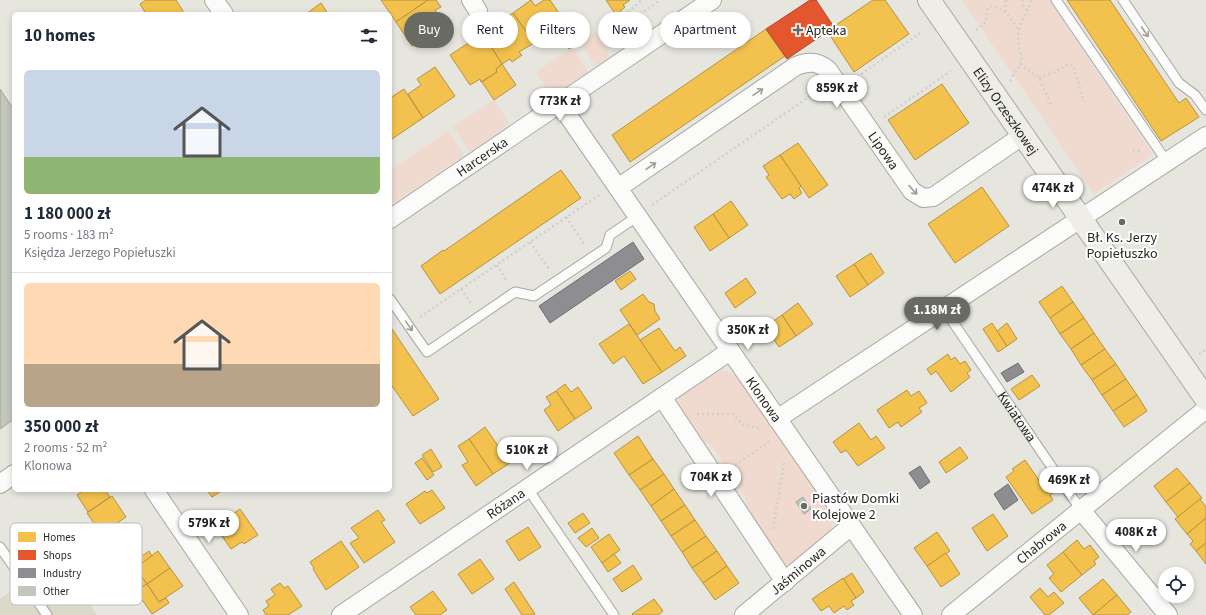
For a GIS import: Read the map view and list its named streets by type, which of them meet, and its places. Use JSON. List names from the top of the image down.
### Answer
{
  "streets": {
    "street": [
      "Elizy Orzeszkowej",
      "Lipowa",
      "Harcerska",
      "Klonowa",
      "Kwiatowa",
      "Różana",
      "Chabrowa",
      "Jaśminowa"
    ]
  },
  "crossings": [
    ["Elizy Orzeszkowej", "Lipowa"],
    ["Lipowa", "Klonowa"],
    ["Harcerska", "Klonowa"],
    ["Klonowa", "Różana"],
    ["Klonowa", "Jaśminowa"],
    ["Kwiatowa", "Chabrowa"]
  ],
  "places": {
    "health": ["Apteka"],
    "other": ["Bł. Ks. Jerzy Popiełuszko", "Piastów Domki Kolejowe 2"]
  },
  "legend": [
    "Homes",
    "Shops",
    "Industry",
    "Other"
  ],
  "page": {
    "chip": [
      "Buy",
      "Rent",
      "Filters",
      "New",
      "Apartment"
    ],
    "heading": "10 homes",
    "list": [
      {
        "name": "1 180 000 zł",
        "note": "5 rooms · 183 m² · Księdza Jerzego Popiełuszki"
      },
      {
        "name": "350 000 zł",
        "note": "2 rooms · 52 m² · Klonowa"
      }
    ],
    "price": [
      "859K zł",
      "773K zł",
      "474K zł",
      "1.18M zł",
      "350K zł",
      "510K zł",
      "704K zł",
      "469K zł",
      "579K zł",
      "408K zł"
    ]
  }
}
